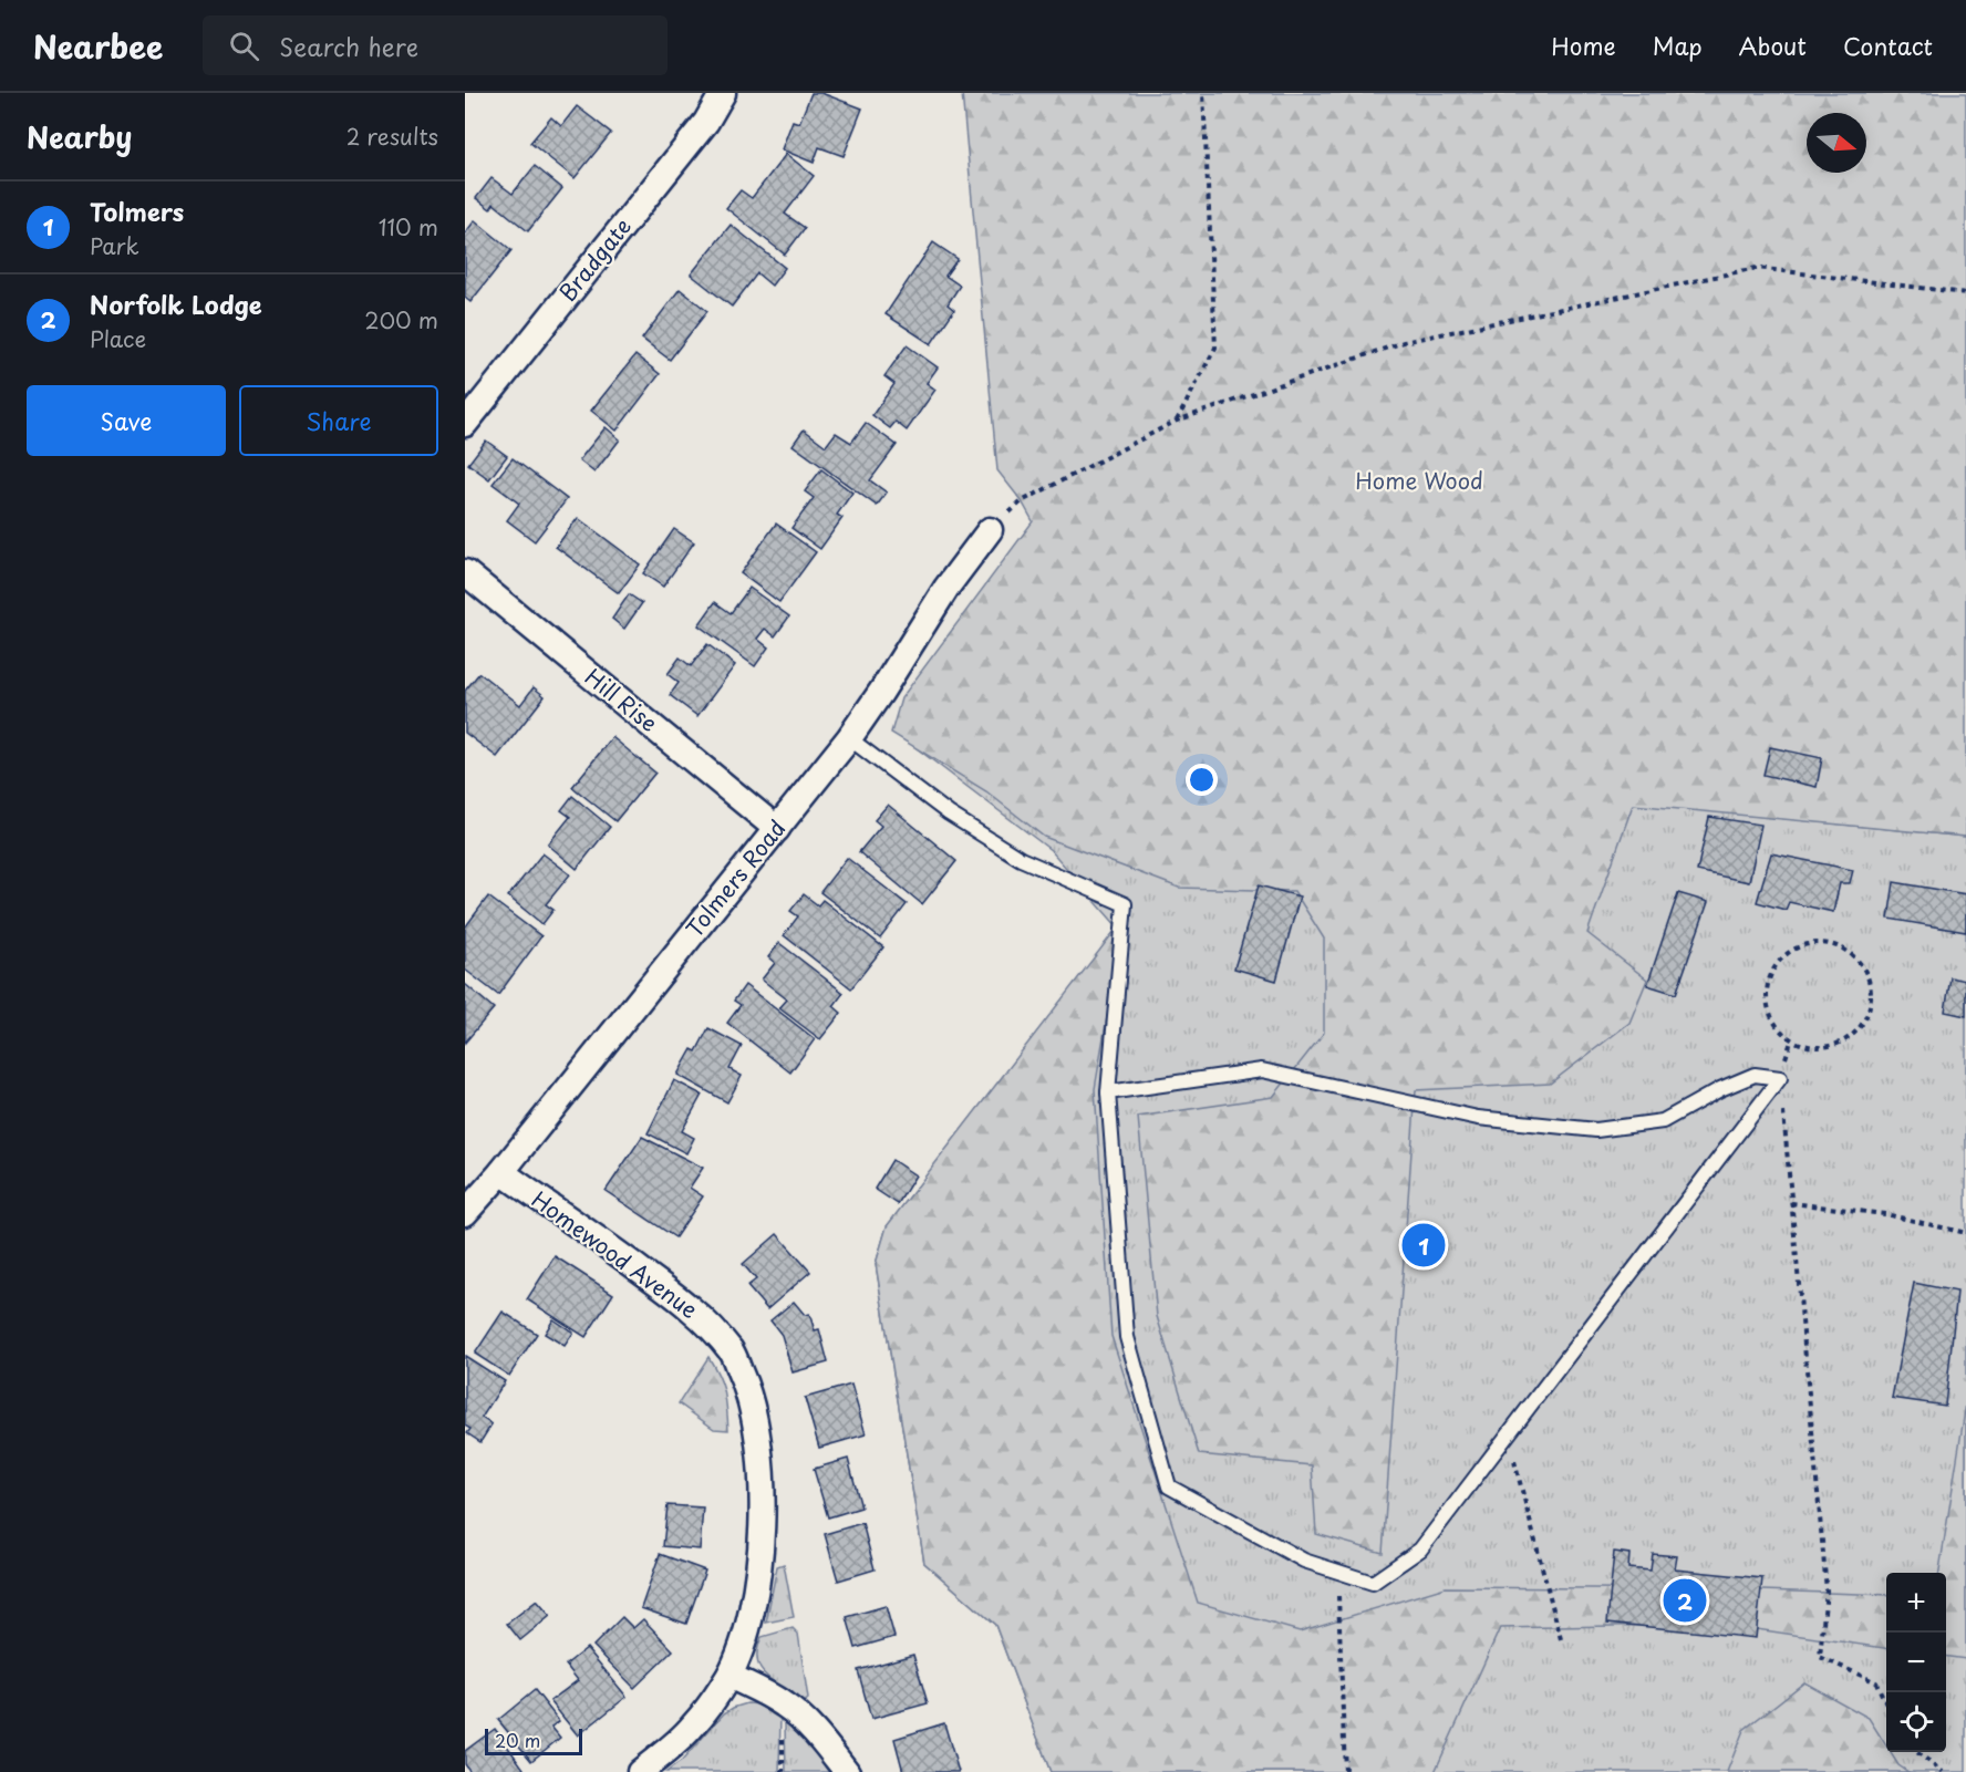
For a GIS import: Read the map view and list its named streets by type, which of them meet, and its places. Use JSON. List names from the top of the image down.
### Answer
{
  "streets": {
    "street": [
      "Bradgate",
      "Hill Rise",
      "Tolmers Road",
      "Homewood Avenue"
    ]
  },
  "crossings": [
    ["Hill Rise", "Tolmers Road"],
    ["Tolmers Road", "Homewood Avenue"]
  ],
  "parks": ["Home Wood"],
  "scale_bar": "20 m",
  "north": "right",
  "page": {
    "header": "Nearbee",
    "search": "Search here",
    "nav": [
      "Home",
      "Map",
      "About",
      "Contact"
    ],
    "heading": ["Nearby", "2 results"],
    "list": [
      {
        "mark": "1",
        "name": "Tolmers",
        "note": "Park",
        "value": "110 m"
      },
      {
        "mark": "2",
        "name": "Norfolk Lodge",
        "note": "Place",
        "value": "200 m"
      }
    ],
    "buttons": ["Save", "Share"],
    "pins": ["1", "2"],
    "map_buttons": ["+", "−"],
    "scale": "20 m"
  }
}
